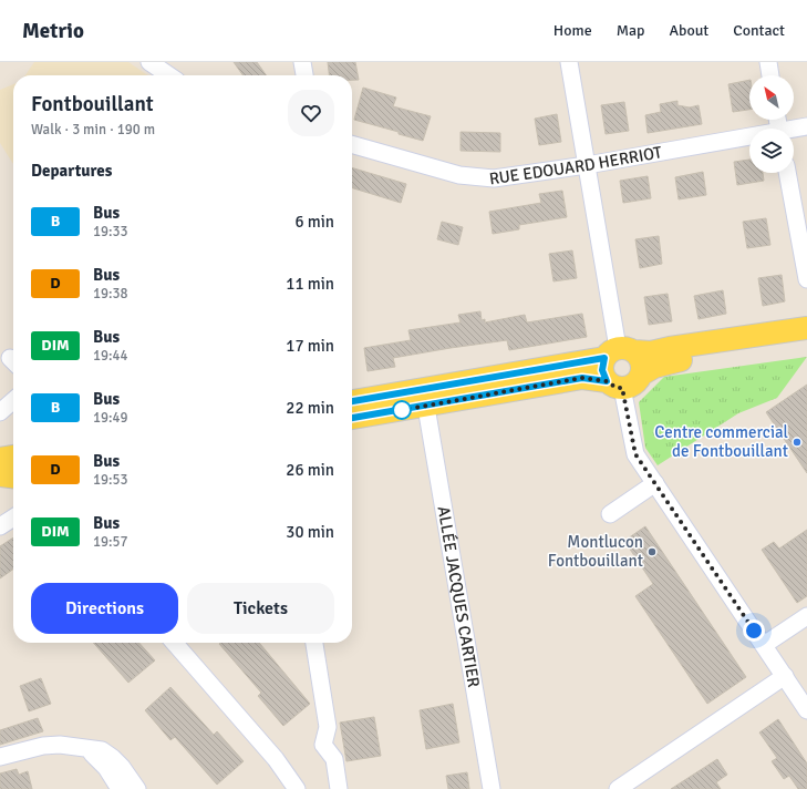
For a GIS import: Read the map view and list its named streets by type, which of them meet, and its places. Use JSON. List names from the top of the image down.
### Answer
{
  "streets": {
    "street": ["RUE EDOUARD HERRIOT", "ALLÉE JACQUES CARTIER"]
  },
  "places": ["Centre commercial de Fontbouillant", "Montlucon Fontbouillant"],
  "lines": ["bus line B"],
  "north": "top left",
  "page": {
    "header": "Metrio",
    "nav": [
      "Home",
      "Map",
      "About",
      "Contact"
    ],
    "heading": [
      ["Fontbouillant", "Walk · 3 min · 190 m"],
      "Departures"
    ],
    "list": [
      {
        "mark": "B",
        "name": "Bus",
        "note": "19:33",
        "value": "6 min"
      },
      {
        "mark": "D",
        "name": "Bus",
        "note": "19:38",
        "value": "11 min"
      },
      {
        "mark": "DIM",
        "name": "Bus",
        "note": "19:44",
        "value": "17 min"
      },
      {
        "mark": "B",
        "name": "Bus",
        "note": "19:49",
        "value": "22 min"
      },
      {
        "mark": "D",
        "name": "Bus",
        "note": "19:53",
        "value": "26 min"
      },
      {
        "mark": "DIM",
        "name": "Bus",
        "note": "19:57",
        "value": "30 min"
      }
    ],
    "buttons": ["Directions", "Tickets"]
  }
}
